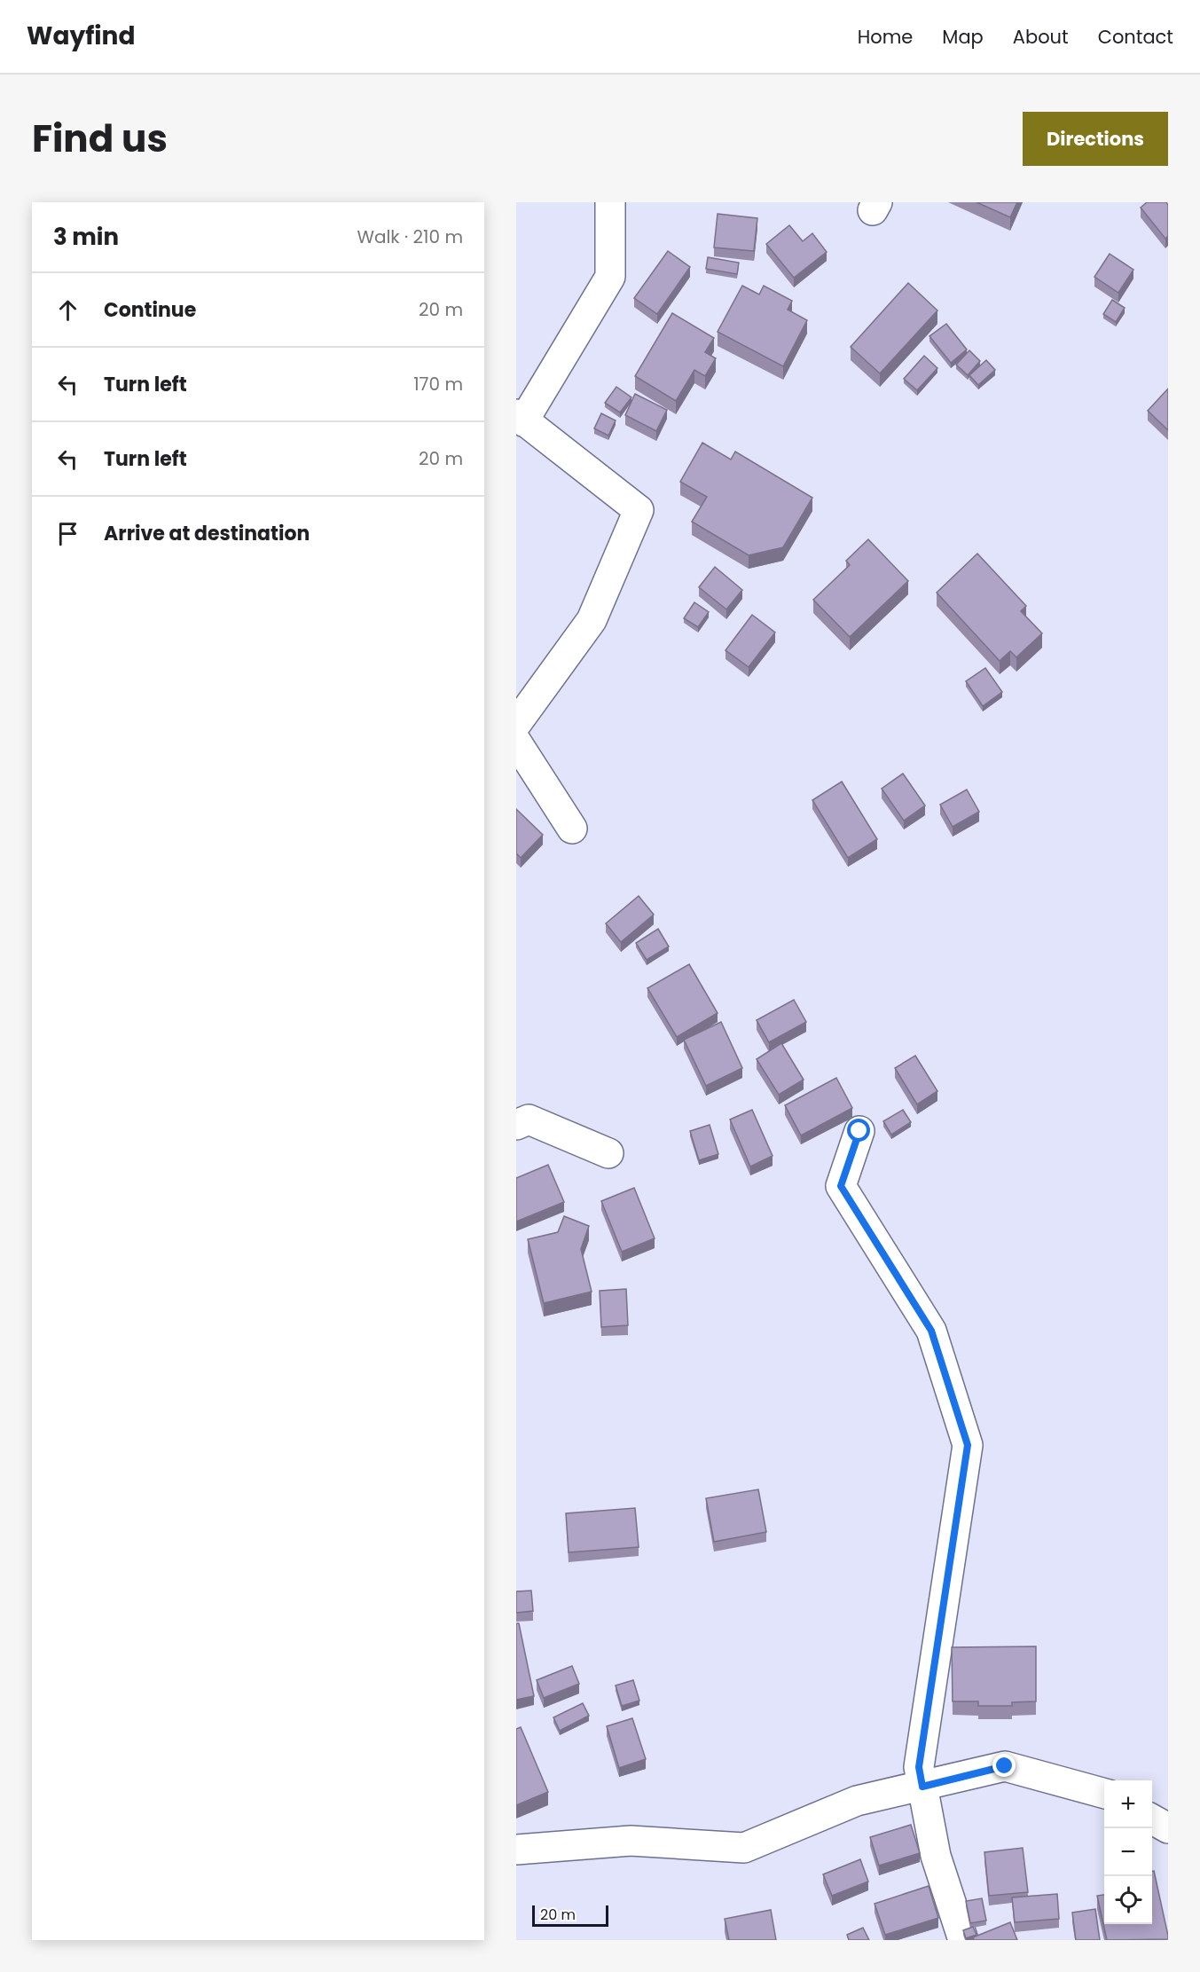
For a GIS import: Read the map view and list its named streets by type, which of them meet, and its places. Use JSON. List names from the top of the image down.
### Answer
{
  "scale_bar": "20 m",
  "page": {
    "header": "Wayfind",
    "nav": [
      "Home",
      "Map",
      "About",
      "Contact"
    ],
    "title": "Find us",
    "buttons": "Directions",
    "heading": ["3 min", "Walk · 210 m"],
    "list": [
      ["Continue", "20 m"],
      ["Turn left", "170 m"],
      ["Turn left", "20 m"],
      "Arrive at destination"
    ],
    "map_buttons": ["+", "−"],
    "scale": "20 m"
  }
}
